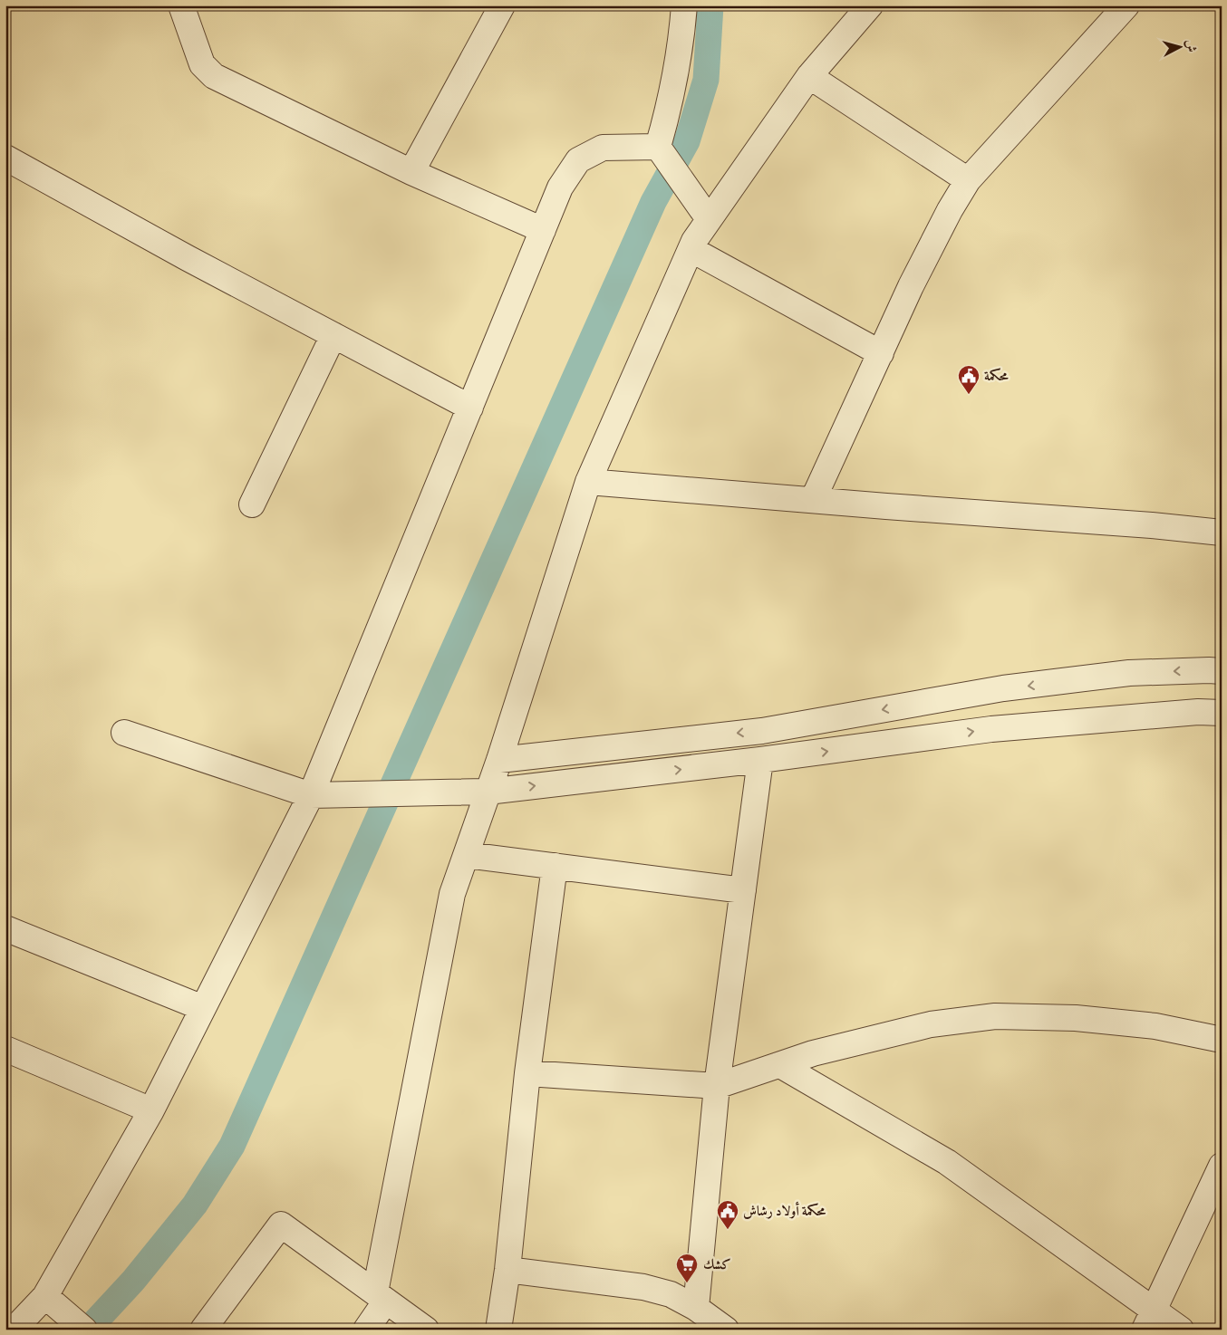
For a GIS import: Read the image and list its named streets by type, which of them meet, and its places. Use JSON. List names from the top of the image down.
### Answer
{
  "places": {
    "public building": ["محكمة", "محكمة أولاد رشاش"],
    "supermarket": ["كشك"]
  },
  "north": "right"
}
